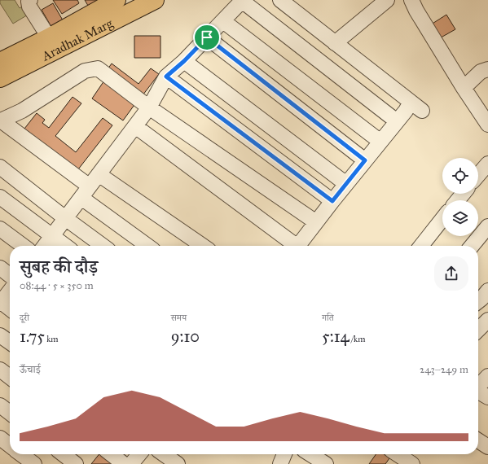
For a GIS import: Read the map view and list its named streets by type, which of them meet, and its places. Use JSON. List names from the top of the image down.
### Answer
{
  "streets": {
    "main road": ["Aradhak Marg"]
  },
  "page": {
    "heading": ["सुबह की दौड़", "08:44 · 5 × 350 m"],
    "stats": [
      ["दूरी", "1.75 km"],
      ["समय", "9:10"],
      ["गति", "5:14 /km"]
    ],
    "chart": ["ऊँचाई", "243–249 m"]
  }
}
